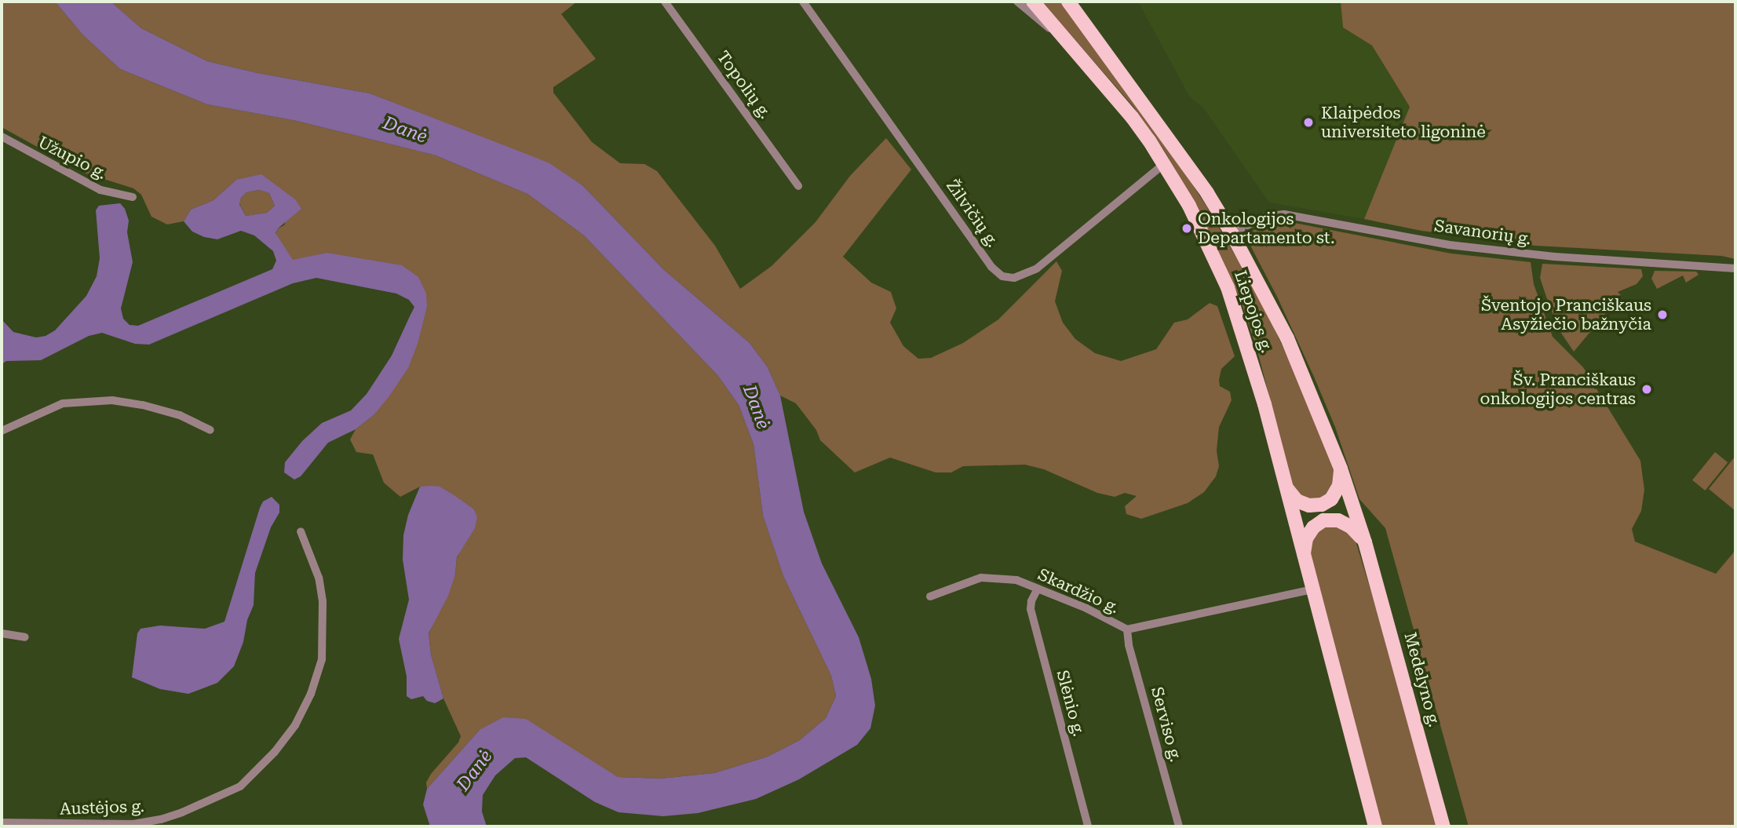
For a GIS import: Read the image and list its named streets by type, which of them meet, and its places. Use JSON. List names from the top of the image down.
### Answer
{
  "streets": {
    "main road": ["Liepojos g.", "Medelyno g."],
    "street": [
      "Topolių g.",
      "Užupio g.",
      "Žilvičių g.",
      "Savanorių g.",
      "Skardžio g.",
      "Slėnio g.",
      "Serviso g.",
      "Austėjos g."
    ]
  },
  "crossings": [
    ["Žilvičių g.", "Liepojos g."],
    ["Savanorių g.", "Liepojos g."],
    ["Liepojos g.", "Medelyno g."],
    ["Skardžio g.", "Slėnio g."],
    ["Skardžio g.", "Serviso g."]
  ],
  "water": ["Danė"],
  "places": [
    "Klaipėdos universiteto ligoninė",
    "Onkologijos Departamento st.",
    "Šventojo Pranciškaus Asyžiečio bažnyčia",
    "Šv. Pranciškaus onkologijos centras"
  ]
}
